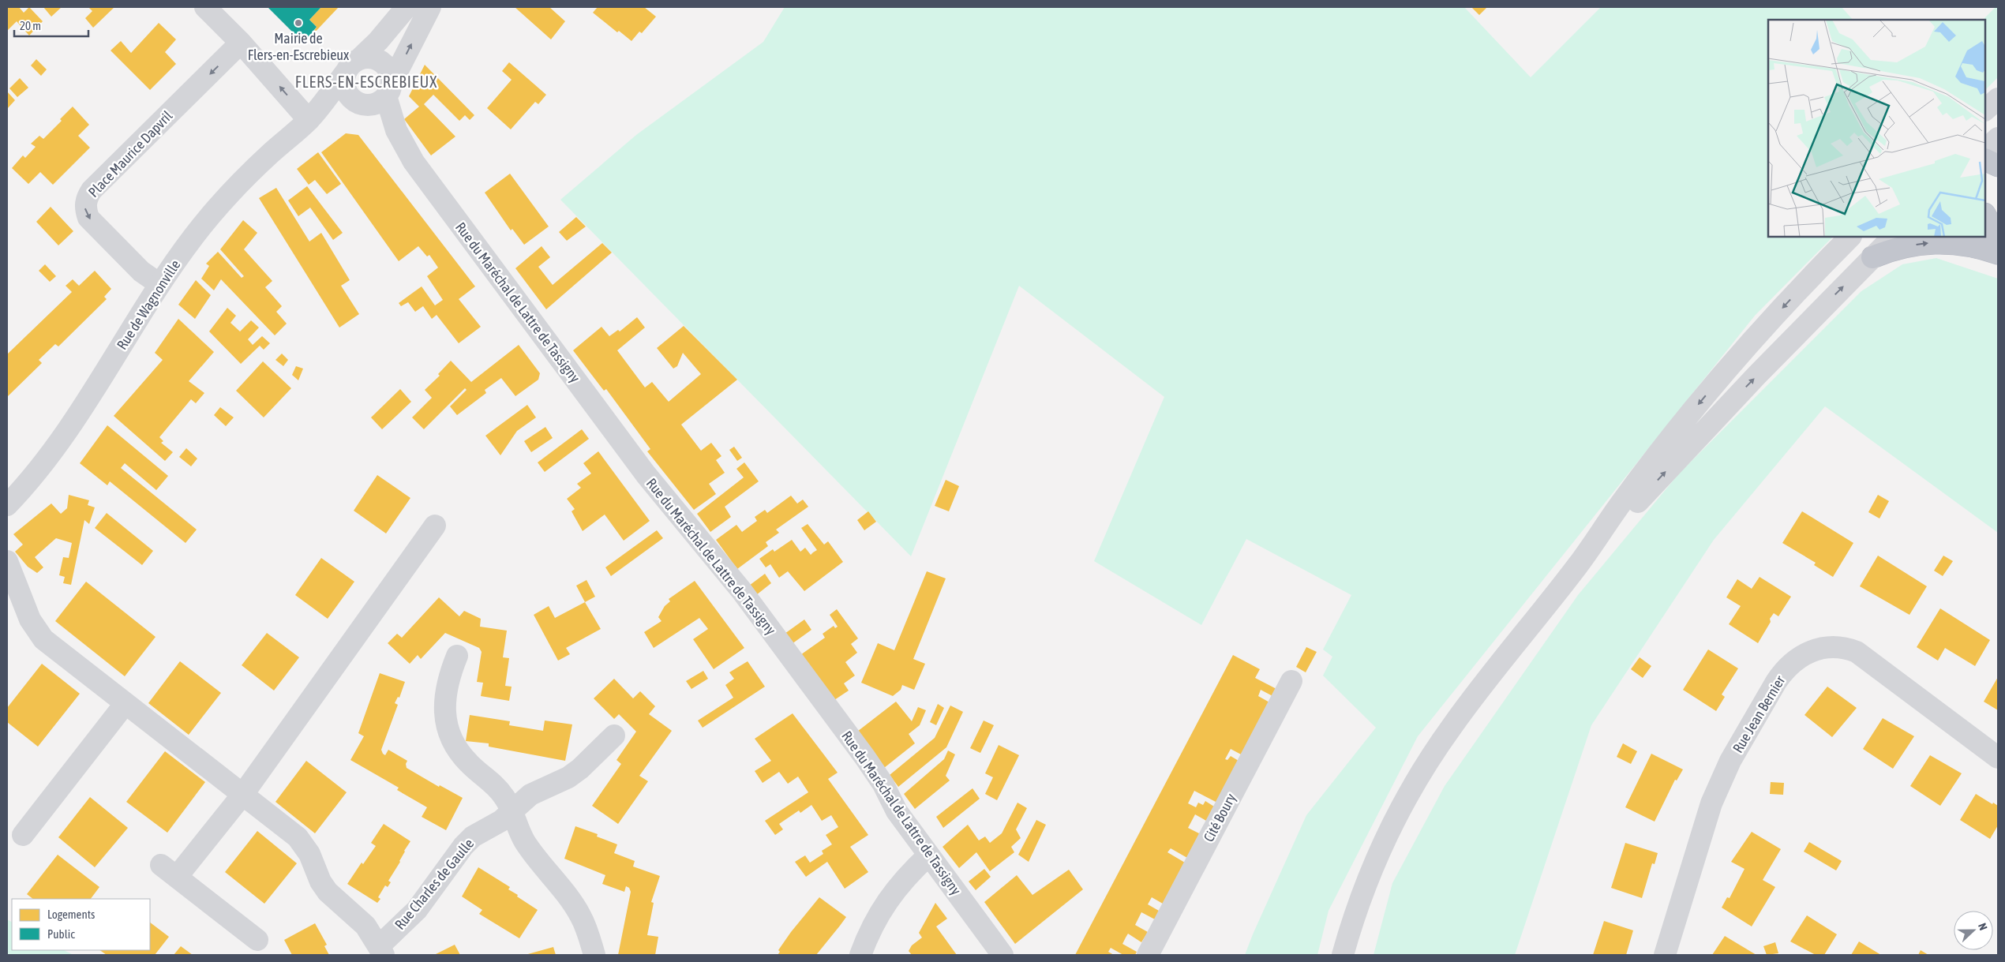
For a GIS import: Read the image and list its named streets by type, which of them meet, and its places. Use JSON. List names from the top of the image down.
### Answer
{
  "streets": {
    "street": [
      "Place Maurice Dapvril",
      "Rue du Maréchal de Lattre de Tassigny",
      "Rue de Wagnonville",
      "Rue Jean Bernier",
      "Cité Boury",
      "Rue Charles de Gaulle"
    ]
  },
  "crossings": [
    ["Place Maurice Dapvril", "Rue de Wagnonville"],
    ["Rue du Maréchal de Lattre de Tassigny", "Rue de Wagnonville"]
  ],
  "districts": ["FLERS-EN-ESCREBIEUX"],
  "places": ["Mairie de Flers-en-Escrebieux"],
  "legend": ["Logements", "Public"],
  "scale_bar": "20 m",
  "north": "right"
}
